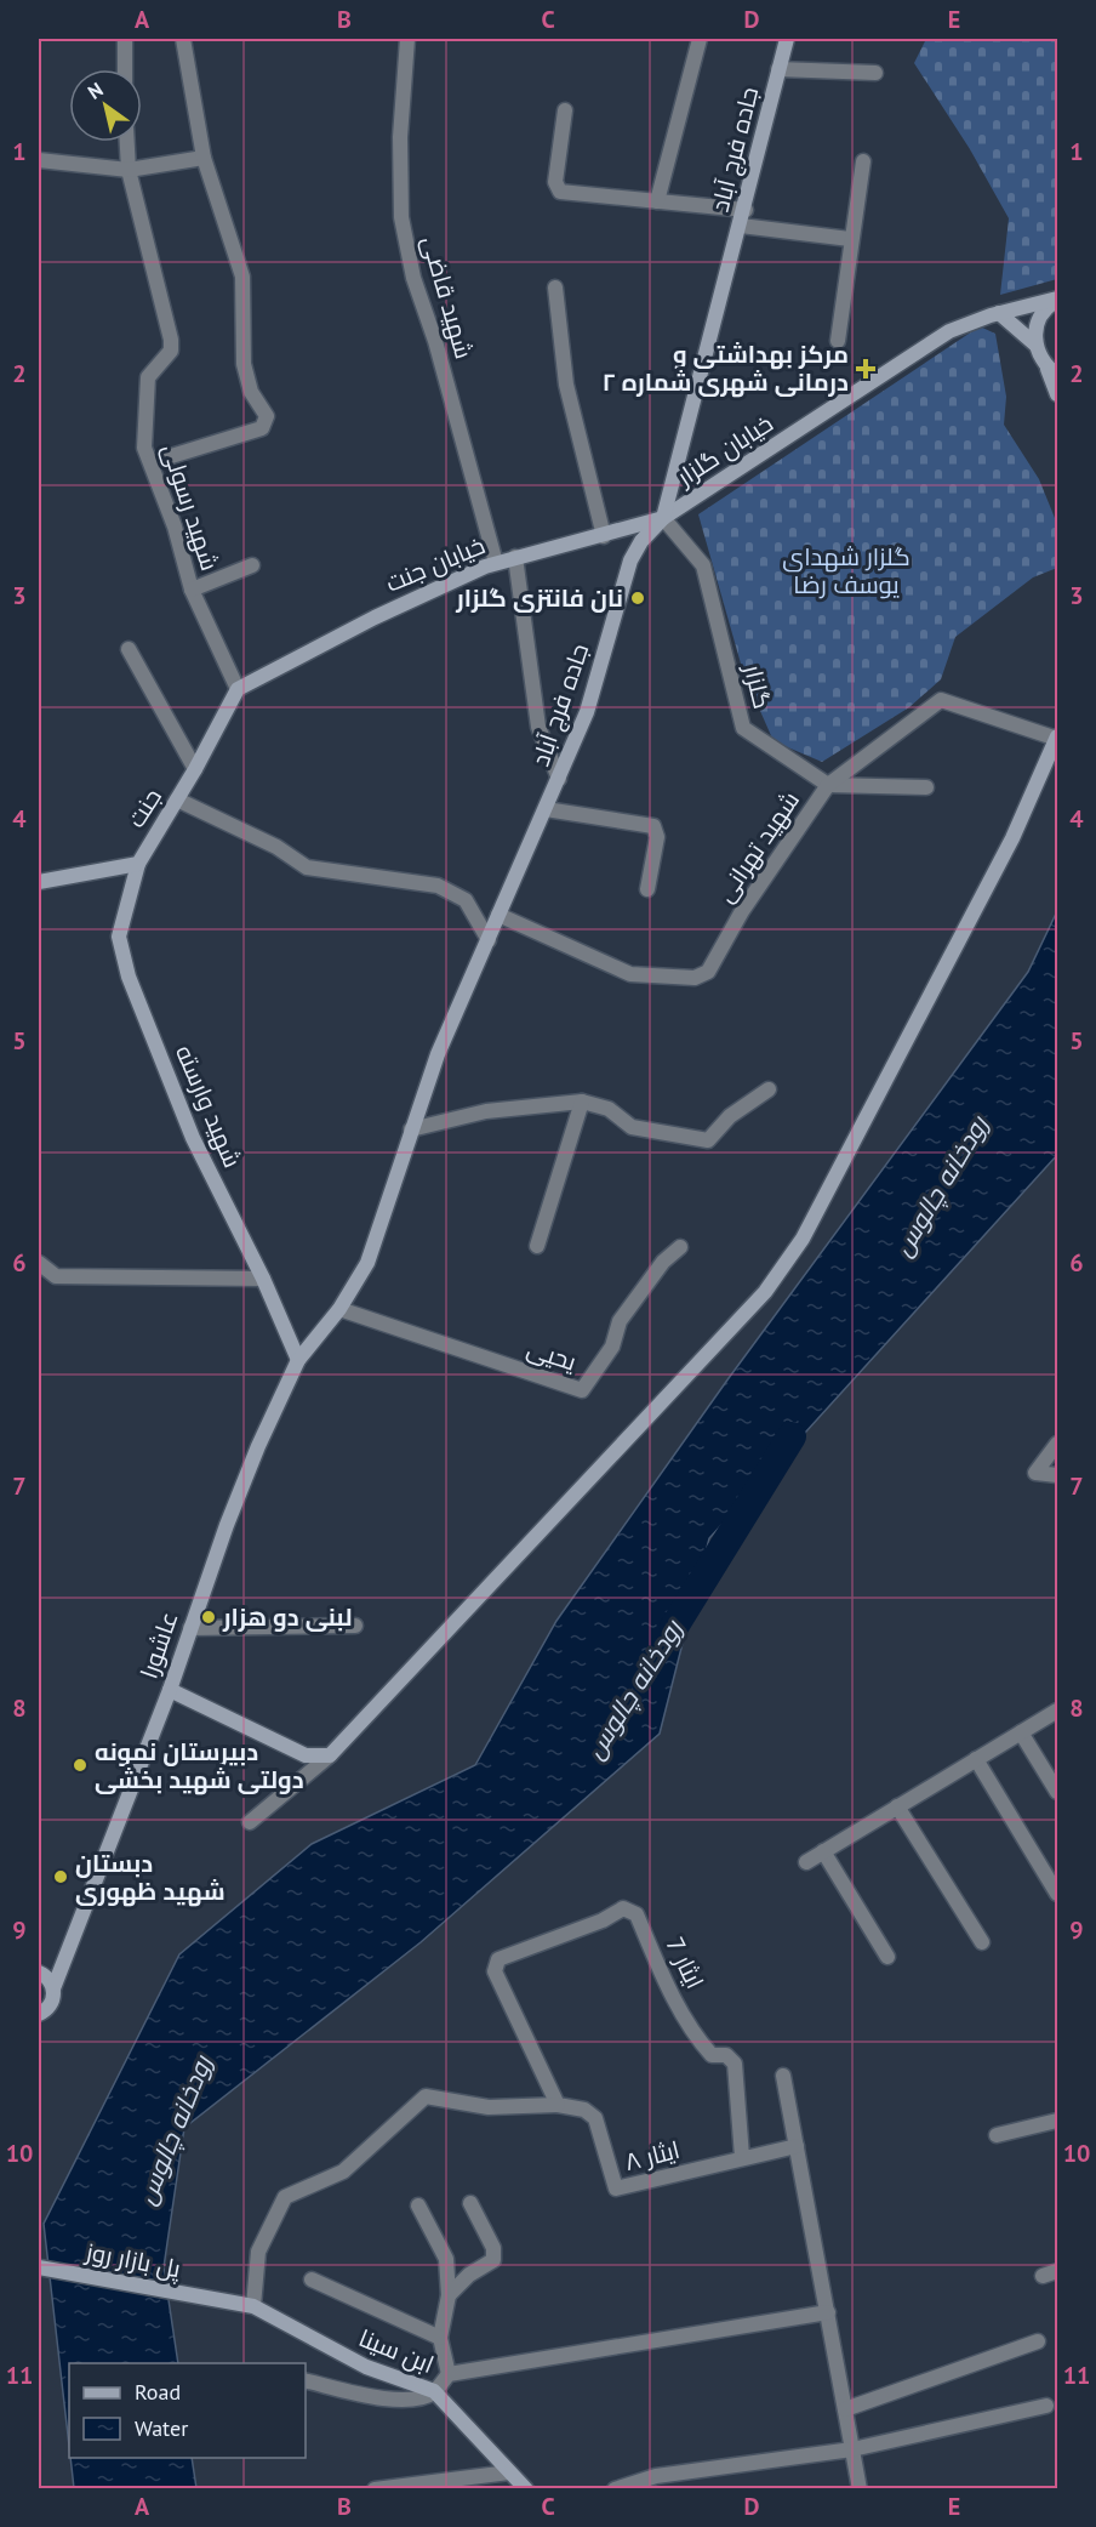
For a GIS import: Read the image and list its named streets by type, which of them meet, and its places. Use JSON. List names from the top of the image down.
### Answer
{
  "streets": {
    "street": [
      "جاده فرج آباد",
      "شهید قاضی",
      "خیابان گلزار",
      "شهید رسولی",
      "خیابان جنت",
      "گلزار",
      "جنت",
      "شهید تهرانی",
      "شهید وارسته",
      "یحیی",
      "عاشورا",
      "ایثار 7",
      "ایثار ۸",
      "پل بازار روز",
      "ابن سینا"
    ]
  },
  "crossings": [
    ["جاده فرج آباد", "خیابان گلزار"],
    ["جاده فرج آباد", "خیابان جنت"],
    ["جاده فرج آباد", "گلزار"],
    ["جاده فرج آباد", "شهید تهرانی"],
    ["جاده فرج آباد", "شهید وارسته"],
    ["جاده فرج آباد", "یحیی"],
    ["جاده فرج آباد", "عاشورا"],
    ["شهید قاضی", "خیابان جنت"],
    ["خیابان گلزار", "خیابان جنت"],
    ["خیابان گلزار", "گلزار"],
    ["شهید رسولی", "خیابان جنت"],
    ["شهید رسولی", "جنت"],
    ["خیابان جنت", "گلزار"],
    ["خیابان جنت", "جنت"],
    ["گلزار", "شهید تهرانی"],
    ["جنت", "شهید وارسته"],
    ["شهید وارسته", "عاشورا"],
    ["ایثار 7", "ایثار ۸"],
    ["پل بازار روز", "ابن سینا"]
  ],
  "water": ["رودخانه چالوس"],
  "parks": ["گلزار شهدای یوسف رضا"],
  "places": {
    "health": ["مرکز بهداشتی و درمانی شهری شماره ۲"],
    "other": [
      "نان فانتزی گلزار",
      "لبنی دو هزار",
      "دبیرستان نمونه دولتی شهید بخشی",
      "دبستان شهید ظهوری"
    ]
  },
  "legend": ["Road", "Water"],
  "north": "top left",
  "grid": {
    "columns": [
      "A",
      "B",
      "C",
      "D",
      "E"
    ],
    "rows": [
      "1",
      "2",
      "3",
      "4",
      "5",
      "6",
      "7",
      "8",
      "9",
      "10",
      "11"
    ]
  }
}
